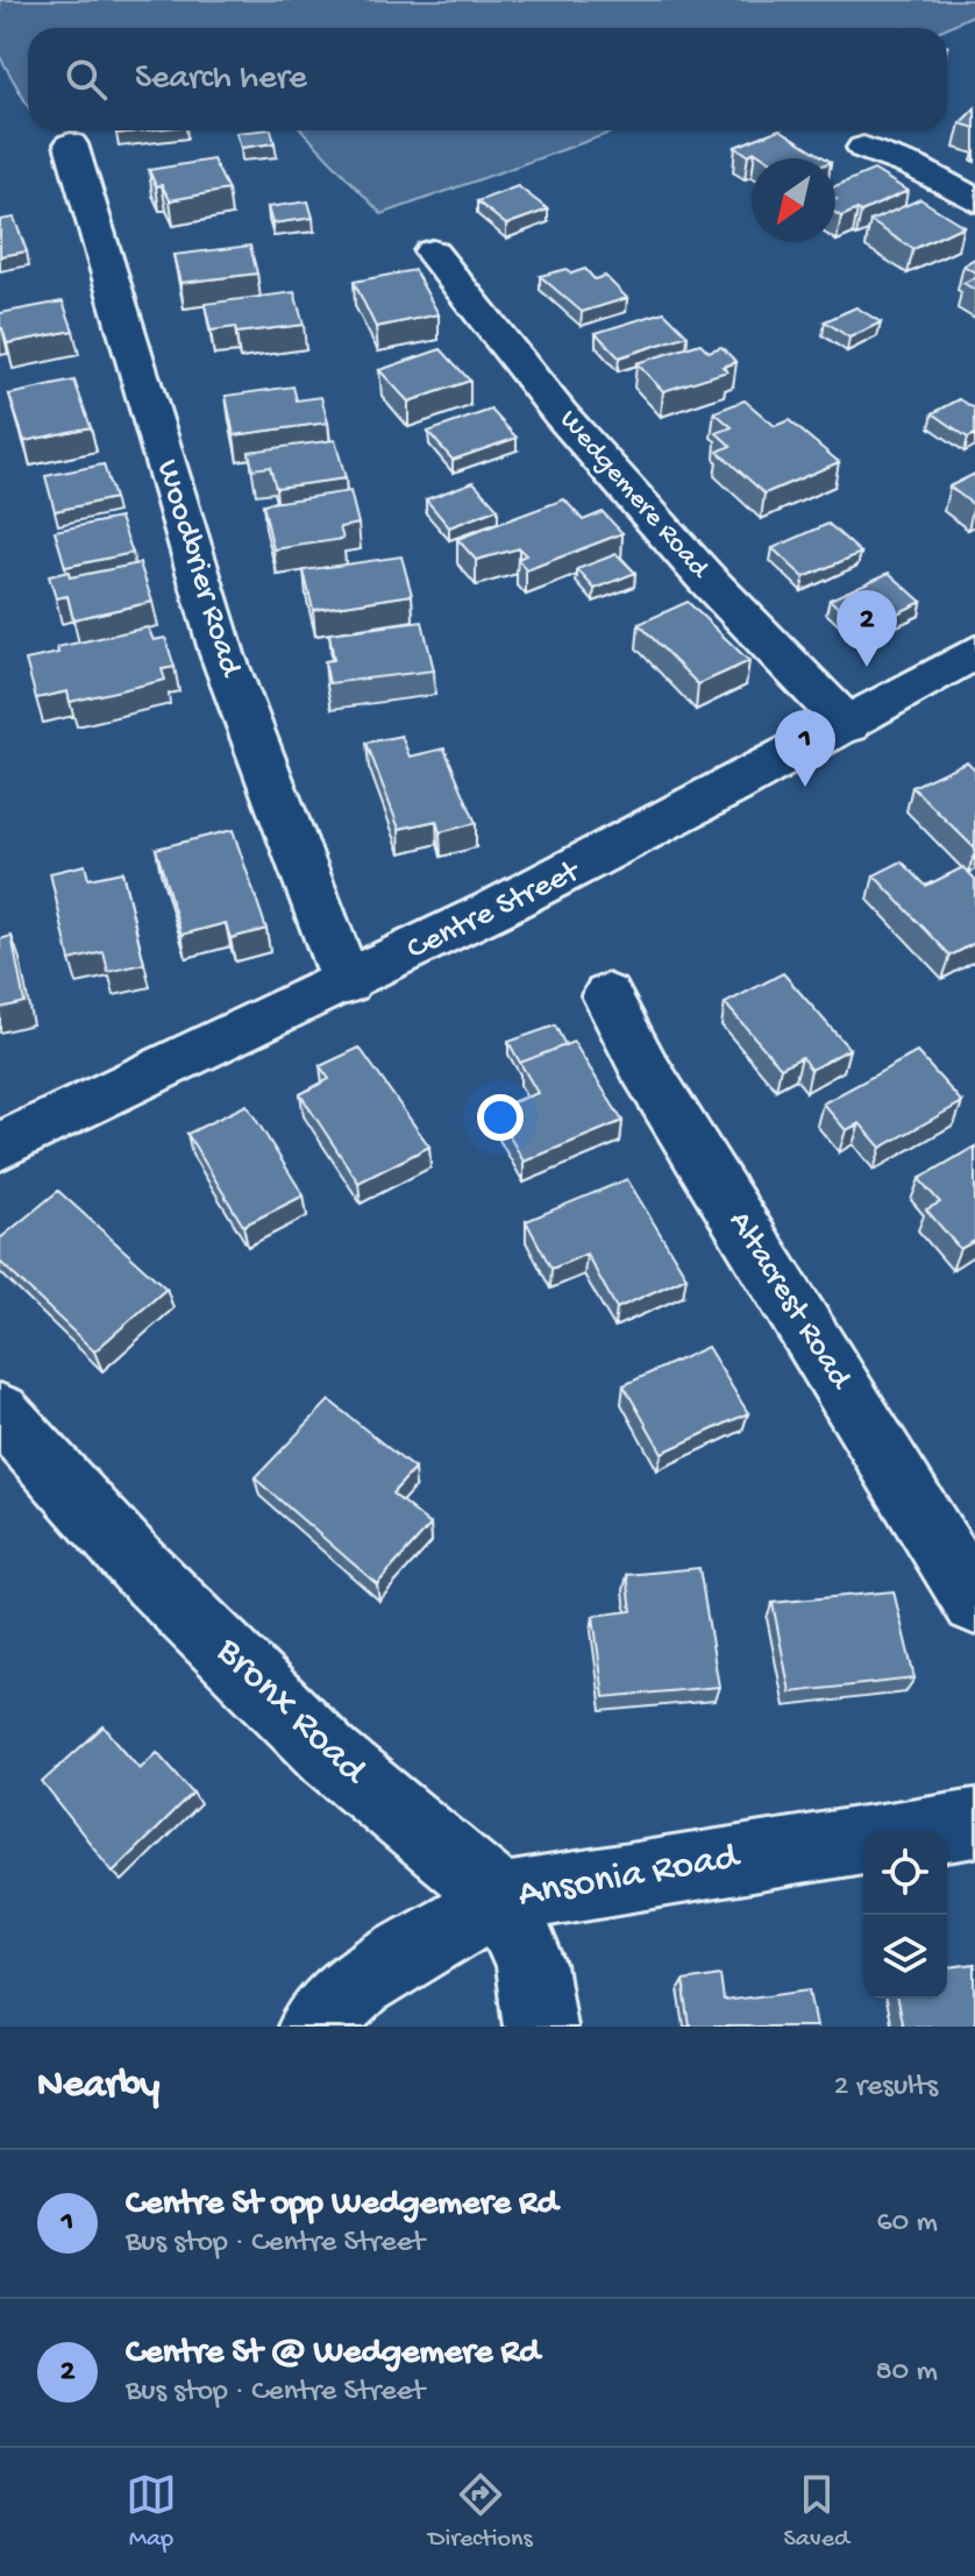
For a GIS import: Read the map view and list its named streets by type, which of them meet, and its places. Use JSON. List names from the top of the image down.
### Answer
{
  "streets": {
    "street": [
      "Wedgemere Road",
      "Woodbrier Road",
      "Centre Street",
      "Altacrest Road",
      "Bronx Road",
      "Ansonia Road"
    ]
  },
  "crossings": [
    ["Wedgemere Road", "Centre Street"],
    ["Woodbrier Road", "Centre Street"],
    ["Bronx Road", "Ansonia Road"]
  ],
  "north": "bottom left",
  "page": {
    "search": "Search here",
    "pins": ["2", "1"],
    "heading": ["Nearby", "2 results"],
    "list": [
      {
        "mark": "1",
        "name": "Centre St opp Wedgemere Rd",
        "note": "Bus stop · Centre Street",
        "value": "60 m"
      },
      {
        "mark": "2",
        "name": "Centre St @ Wedgemere Rd",
        "note": "Bus stop · Centre Street",
        "value": "80 m"
      }
    ],
    "nav": ["Map", "Directions", "Saved"]
  }
}
